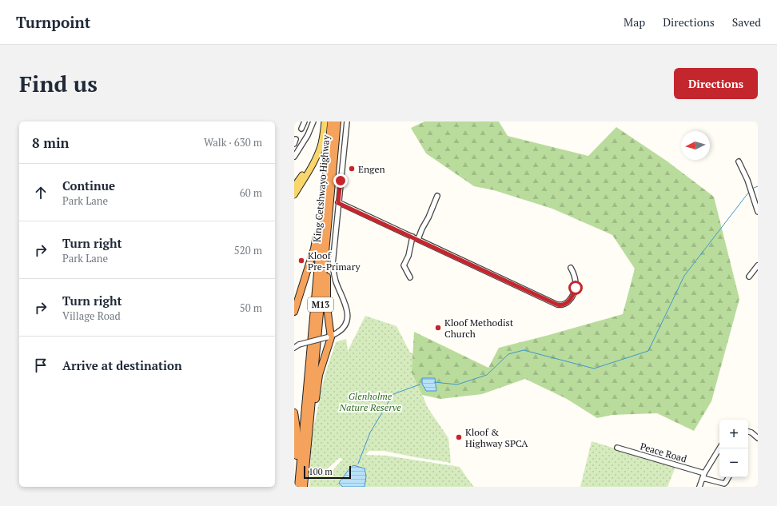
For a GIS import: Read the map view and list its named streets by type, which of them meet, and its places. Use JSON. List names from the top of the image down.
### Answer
{
  "streets": {
    "highway": ["King Cetshwayo Highway", "M13"],
    "street": ["Peace Road"]
  },
  "parks": ["Glenholme Nature Reserve"],
  "places": [
    "Engen",
    "Kloof Pre-Primary",
    "Kloof Methodist Church",
    "Kloof & Highway SPCA"
  ],
  "scale_bar": "100 m",
  "north": "left",
  "page": {
    "header": "Turnpoint",
    "nav": ["Map", "Directions", "Saved"],
    "buttons": "Directions",
    "title": "Find us",
    "heading": ["8 min", "Walk · 630 m"],
    "list": [
      ["Continue", "Park Lane", "60 m"],
      ["Turn right", "Park Lane", "520 m"],
      ["Turn right", "Village Road", "50 m"],
      "Arrive at destination"
    ],
    "map_buttons": ["+", "−"],
    "scale": "100 m"
  }
}
